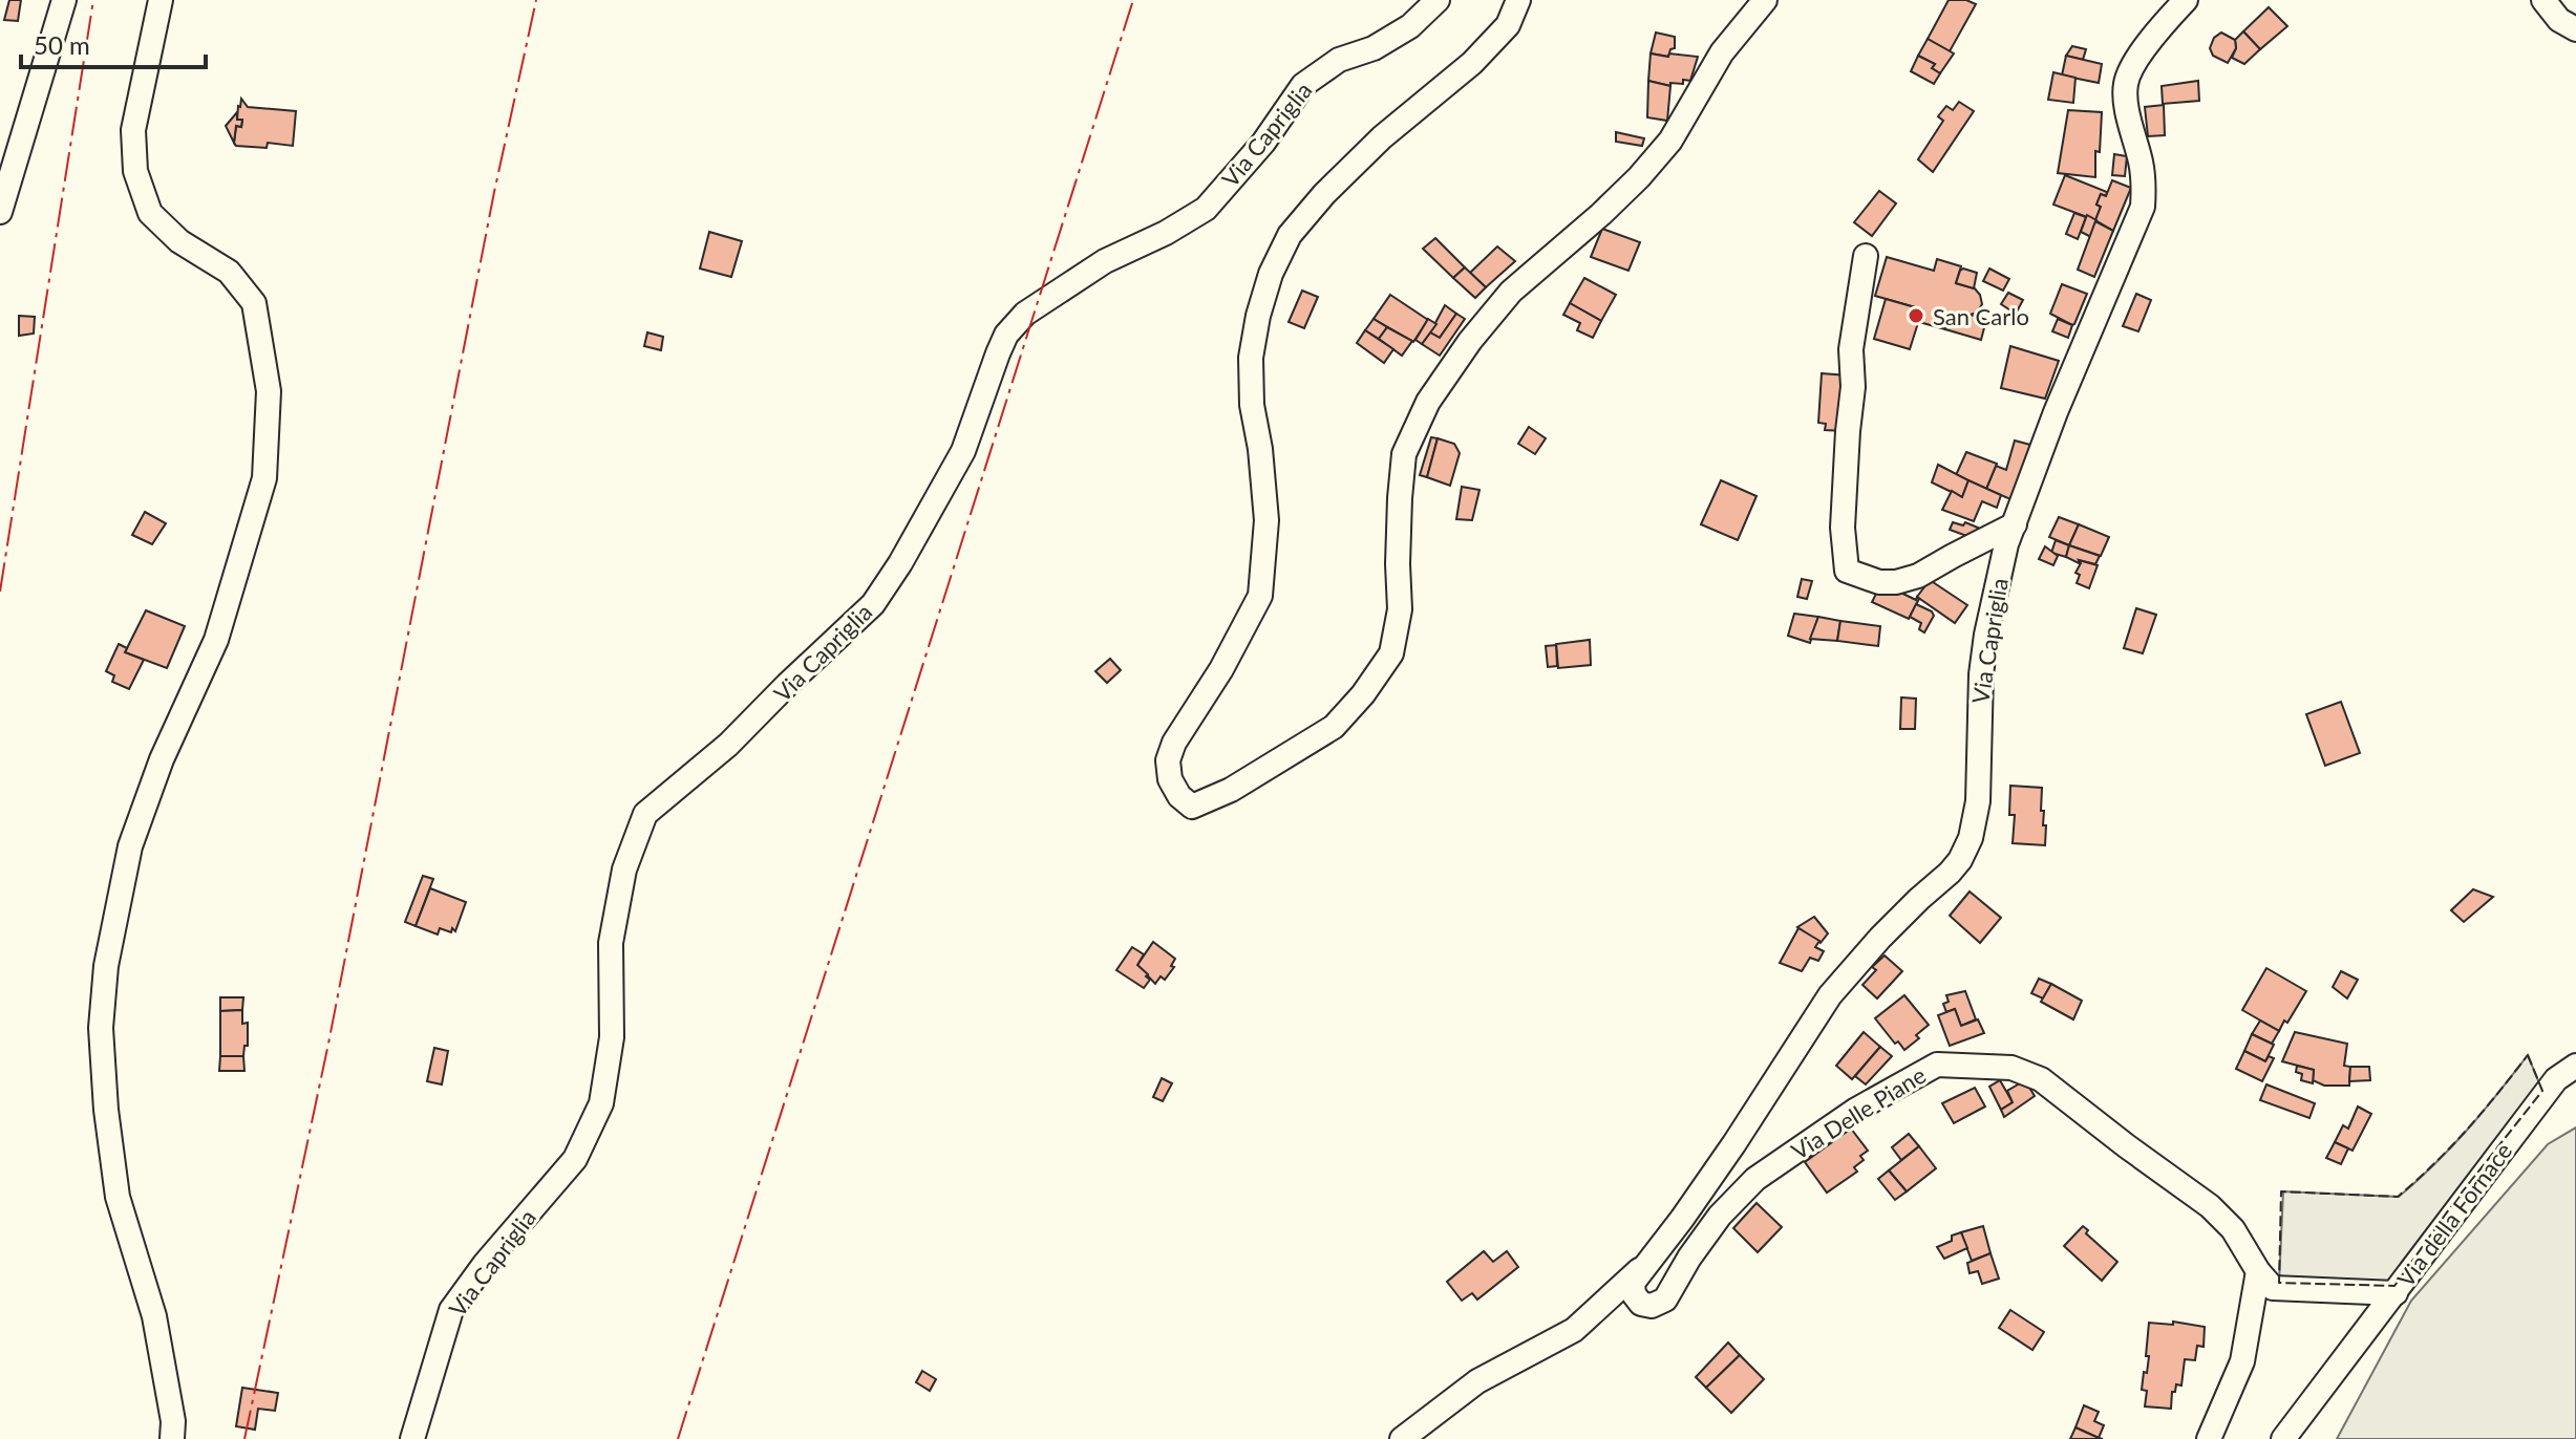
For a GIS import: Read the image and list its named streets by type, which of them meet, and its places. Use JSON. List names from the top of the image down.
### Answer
{
  "streets": {
    "street": ["Via Capriglia", "Via Delle Piane", "Via della Fornace"]
  },
  "crossings": [
    ["Via Capriglia", "Via Delle Piane"],
    ["Via Delle Piane", "Via della Fornace"]
  ],
  "places": ["San Carlo"],
  "scale_bar": "50 m"
}
